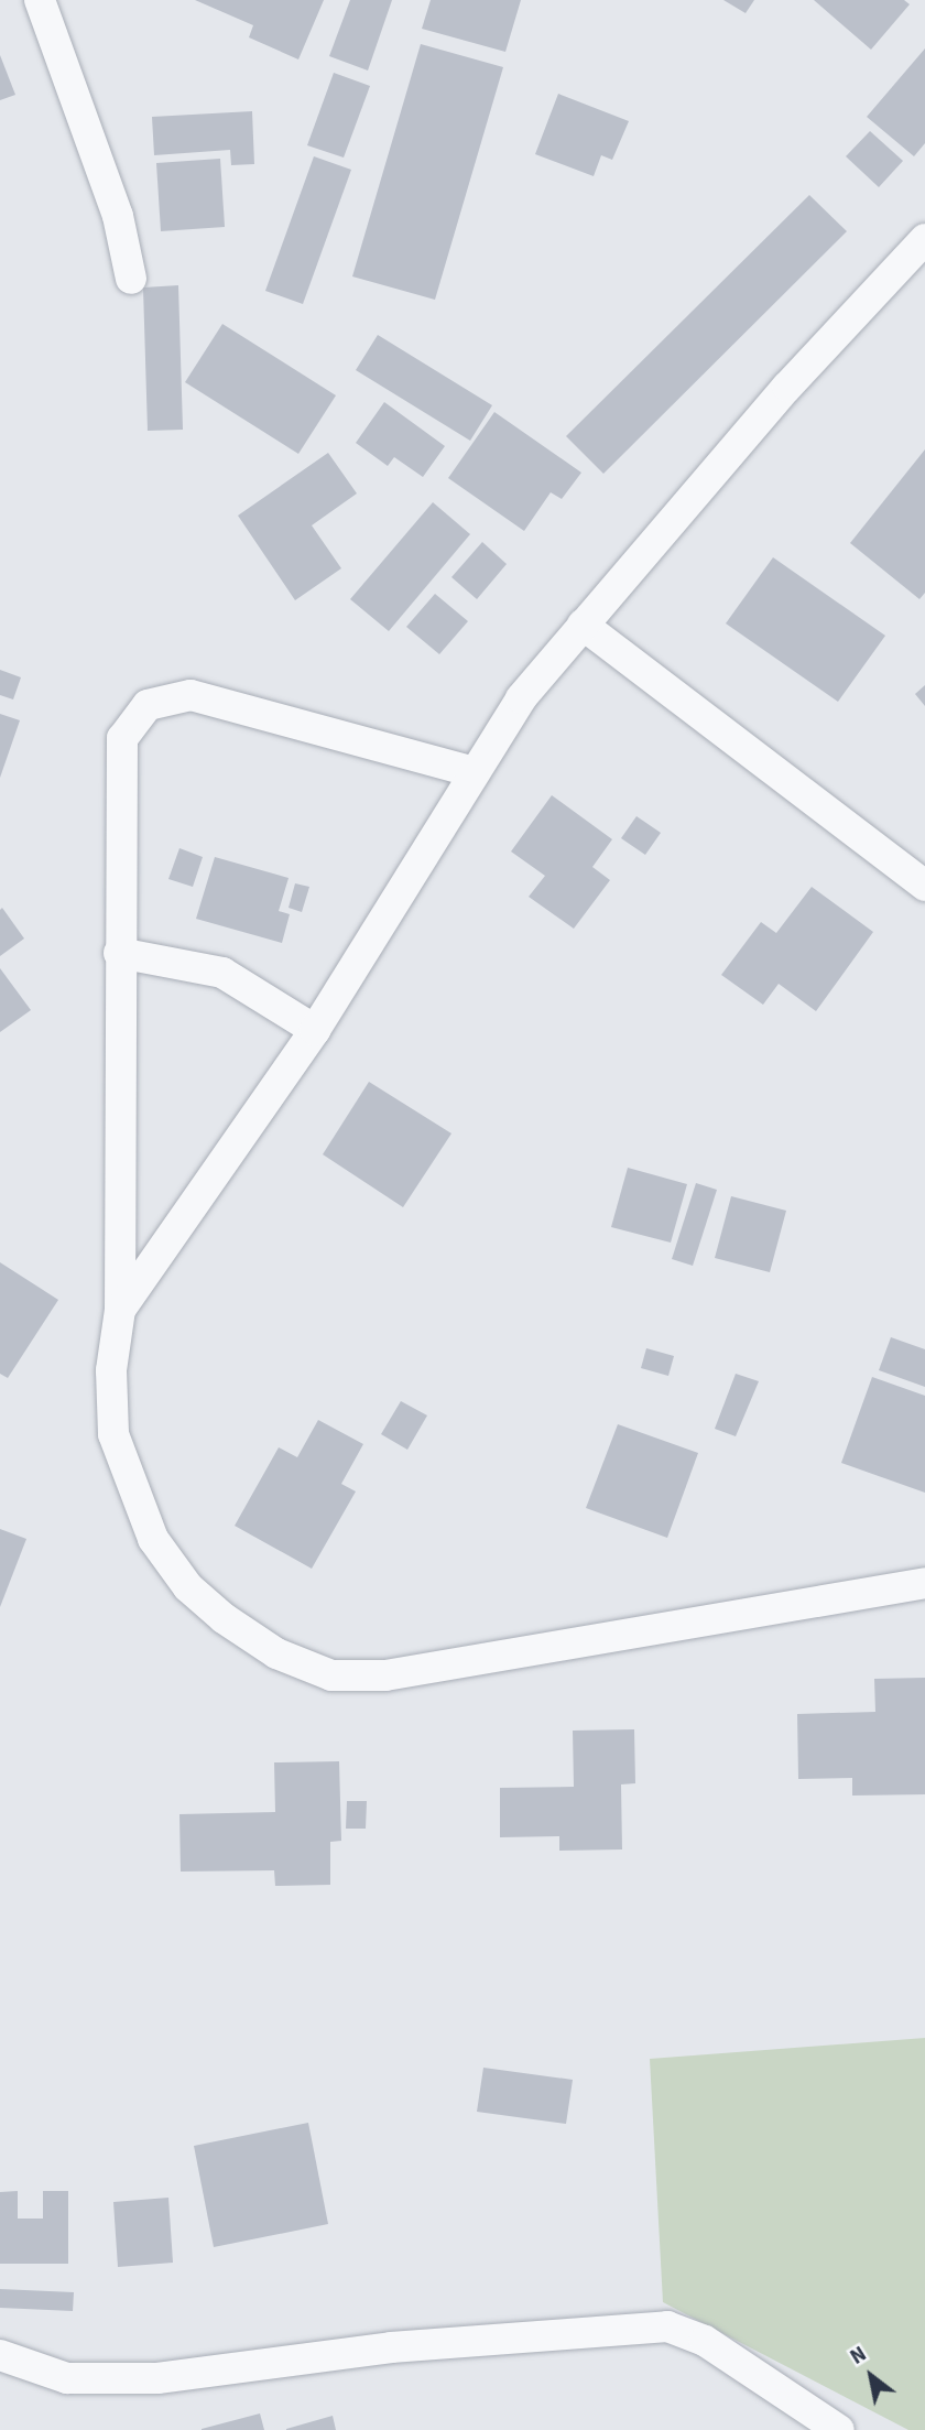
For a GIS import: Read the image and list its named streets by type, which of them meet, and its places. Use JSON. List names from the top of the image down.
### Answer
{
  "north": "top left"
}
